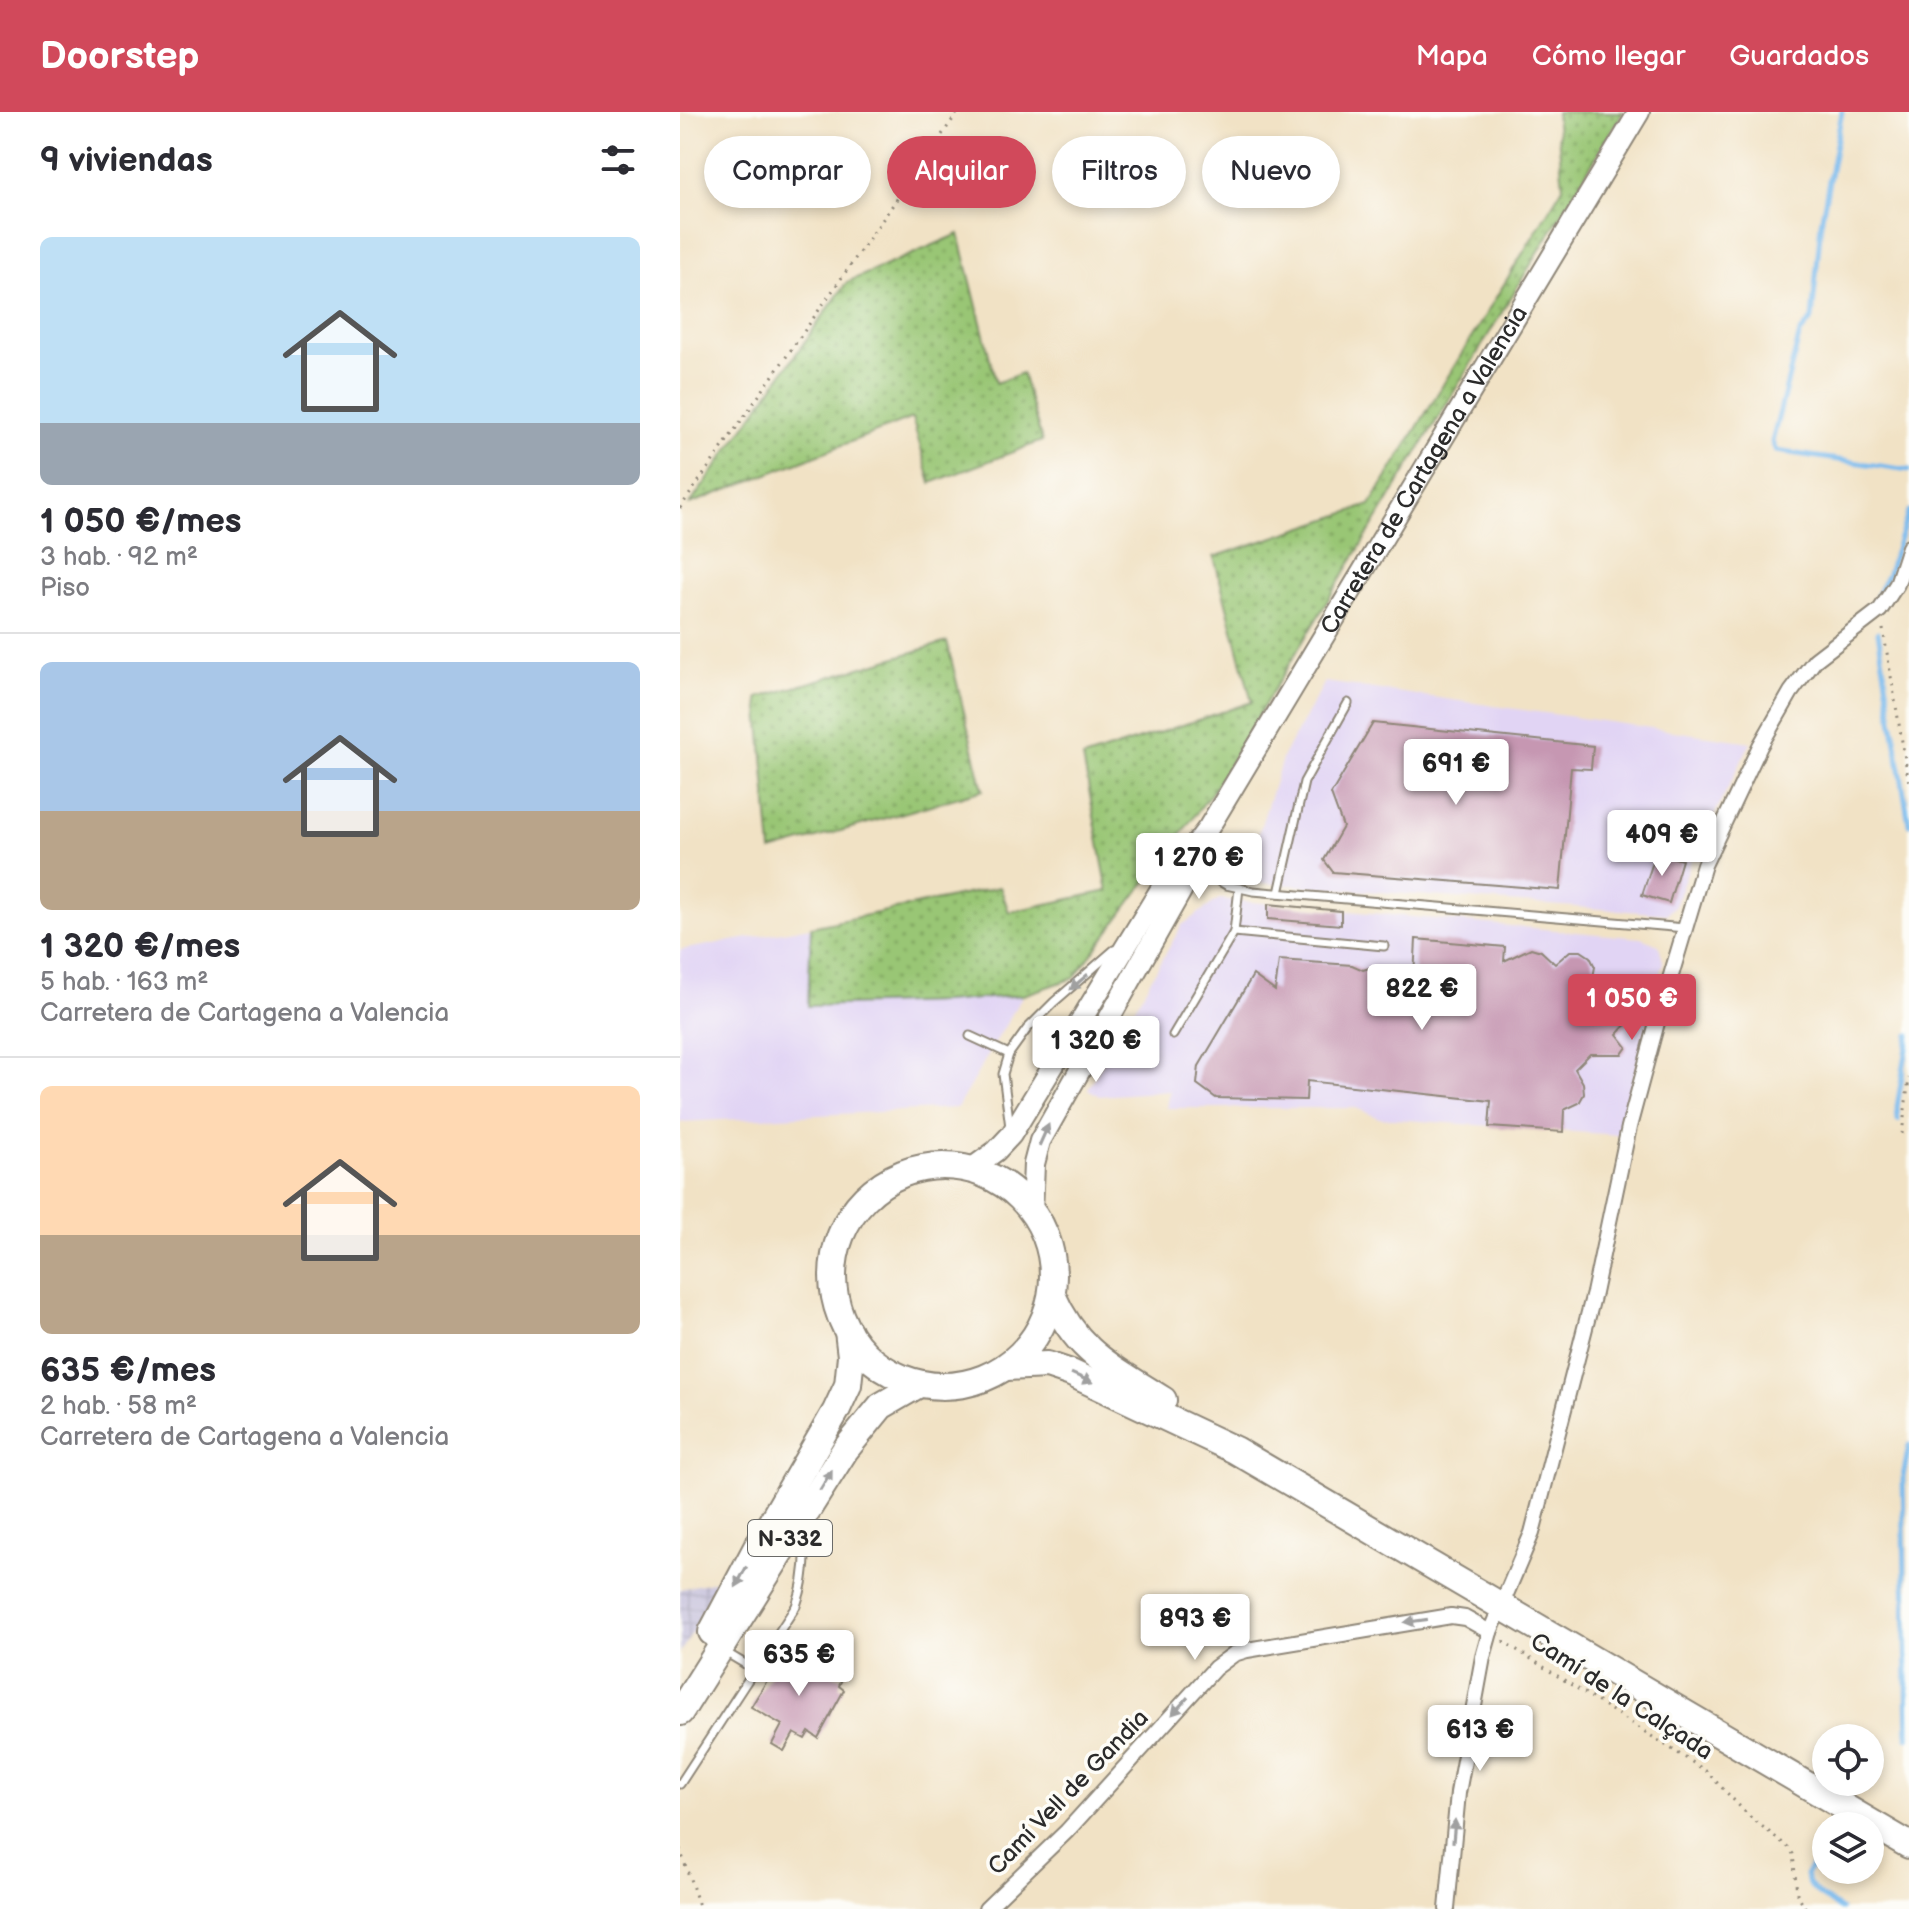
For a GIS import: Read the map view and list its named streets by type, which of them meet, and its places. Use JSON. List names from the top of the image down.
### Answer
{
  "streets": {
    "highway": ["N-332"],
    "main road": ["Carretera de Cartagena a Valencia"],
    "street": ["Camí Vell de Gandia"],
    "path": ["Camí de la Calçada"]
  },
  "crossings": [
    ["Carretera de Cartagena a Valencia", "N-332"],
    ["Camí de la Calçada", "Camí Vell de Gandia"]
  ],
  "one_way": ["Camí Vell de Gandia"],
  "page": {
    "header": "Doorstep",
    "nav": ["Mapa", "Cómo llegar", "Guardados"],
    "heading": "9 viviendas",
    "chip": [
      "Comprar",
      "Alquilar",
      "Filtros",
      "Nuevo"
    ],
    "list": [
      {
        "name": "1 050 €/mes",
        "note": "3 hab. · 92 m² · Piso"
      },
      {
        "name": "1 320 €/mes",
        "note": "5 hab. · 163 m² · Carretera de Cartagena a Valencia"
      },
      {
        "name": "635 €/mes",
        "note": "2 hab. · 58 m² · Carretera de Cartagena a Valencia"
      }
    ],
    "price": [
      "691 €",
      "409 €",
      "1 270 €",
      "822 €",
      "1 050 €",
      "1 320 €",
      "893 €",
      "635 €",
      "613 €"
    ]
  }
}
